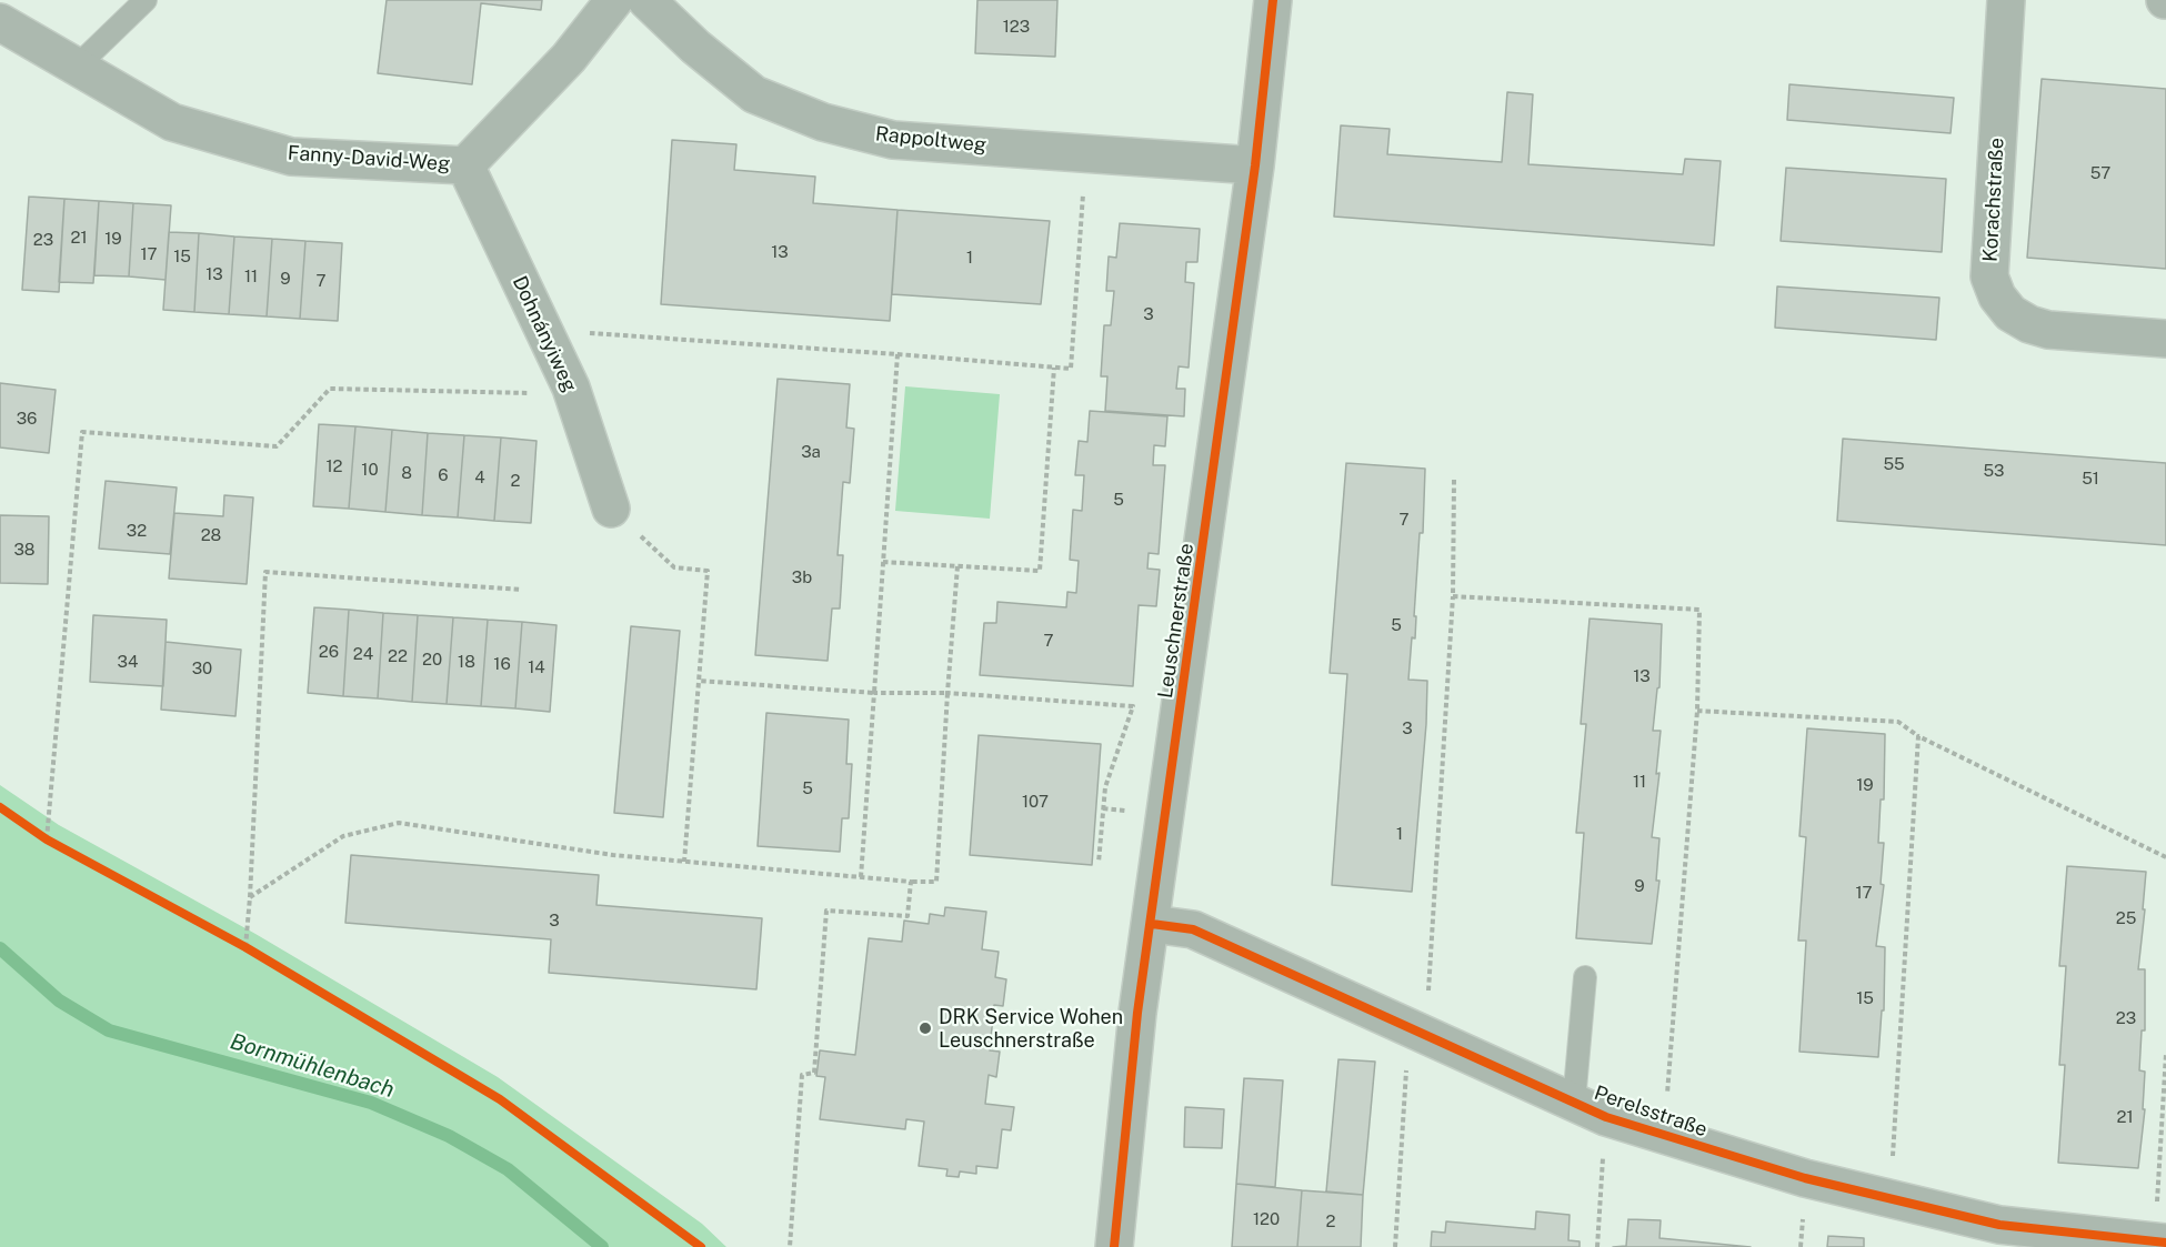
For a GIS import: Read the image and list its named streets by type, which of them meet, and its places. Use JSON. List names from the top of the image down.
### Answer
{
  "streets": {
    "street": [
      "Rappoltweg",
      "Fanny-David-Weg",
      "Korachstraße",
      "Dohnányiweg",
      "Leuschnerstraße",
      "Perelsstraße"
    ]
  },
  "crossings": [
    ["Rappoltweg", "Leuschnerstraße"],
    ["Fanny-David-Weg", "Dohnányiweg"],
    ["Leuschnerstraße", "Perelsstraße"]
  ],
  "water": ["Bornmühlenbach"],
  "places": ["DRK Service Wohen Leuschnerstraße"],
  "house_numbers": [
    "123",
    "57",
    "21",
    "19",
    "23",
    "13",
    "17",
    "15",
    "1",
    "13",
    "11",
    "9",
    "7",
    "3",
    "36",
    "3a",
    "55",
    "12",
    "10",
    "53",
    "8",
    "6",
    "4",
    "51",
    "2",
    "5",
    "7",
    "32",
    "28",
    "38",
    "3b",
    "5",
    "7",
    "26",
    "24",
    "22",
    "20",
    "34",
    "18",
    "16",
    "14",
    "30",
    "13",
    "3",
    "11",
    "19",
    "5",
    "107",
    "1",
    "9",
    "17",
    "25",
    "3",
    "15",
    "23",
    "21",
    "120",
    "2"
  ]
}
